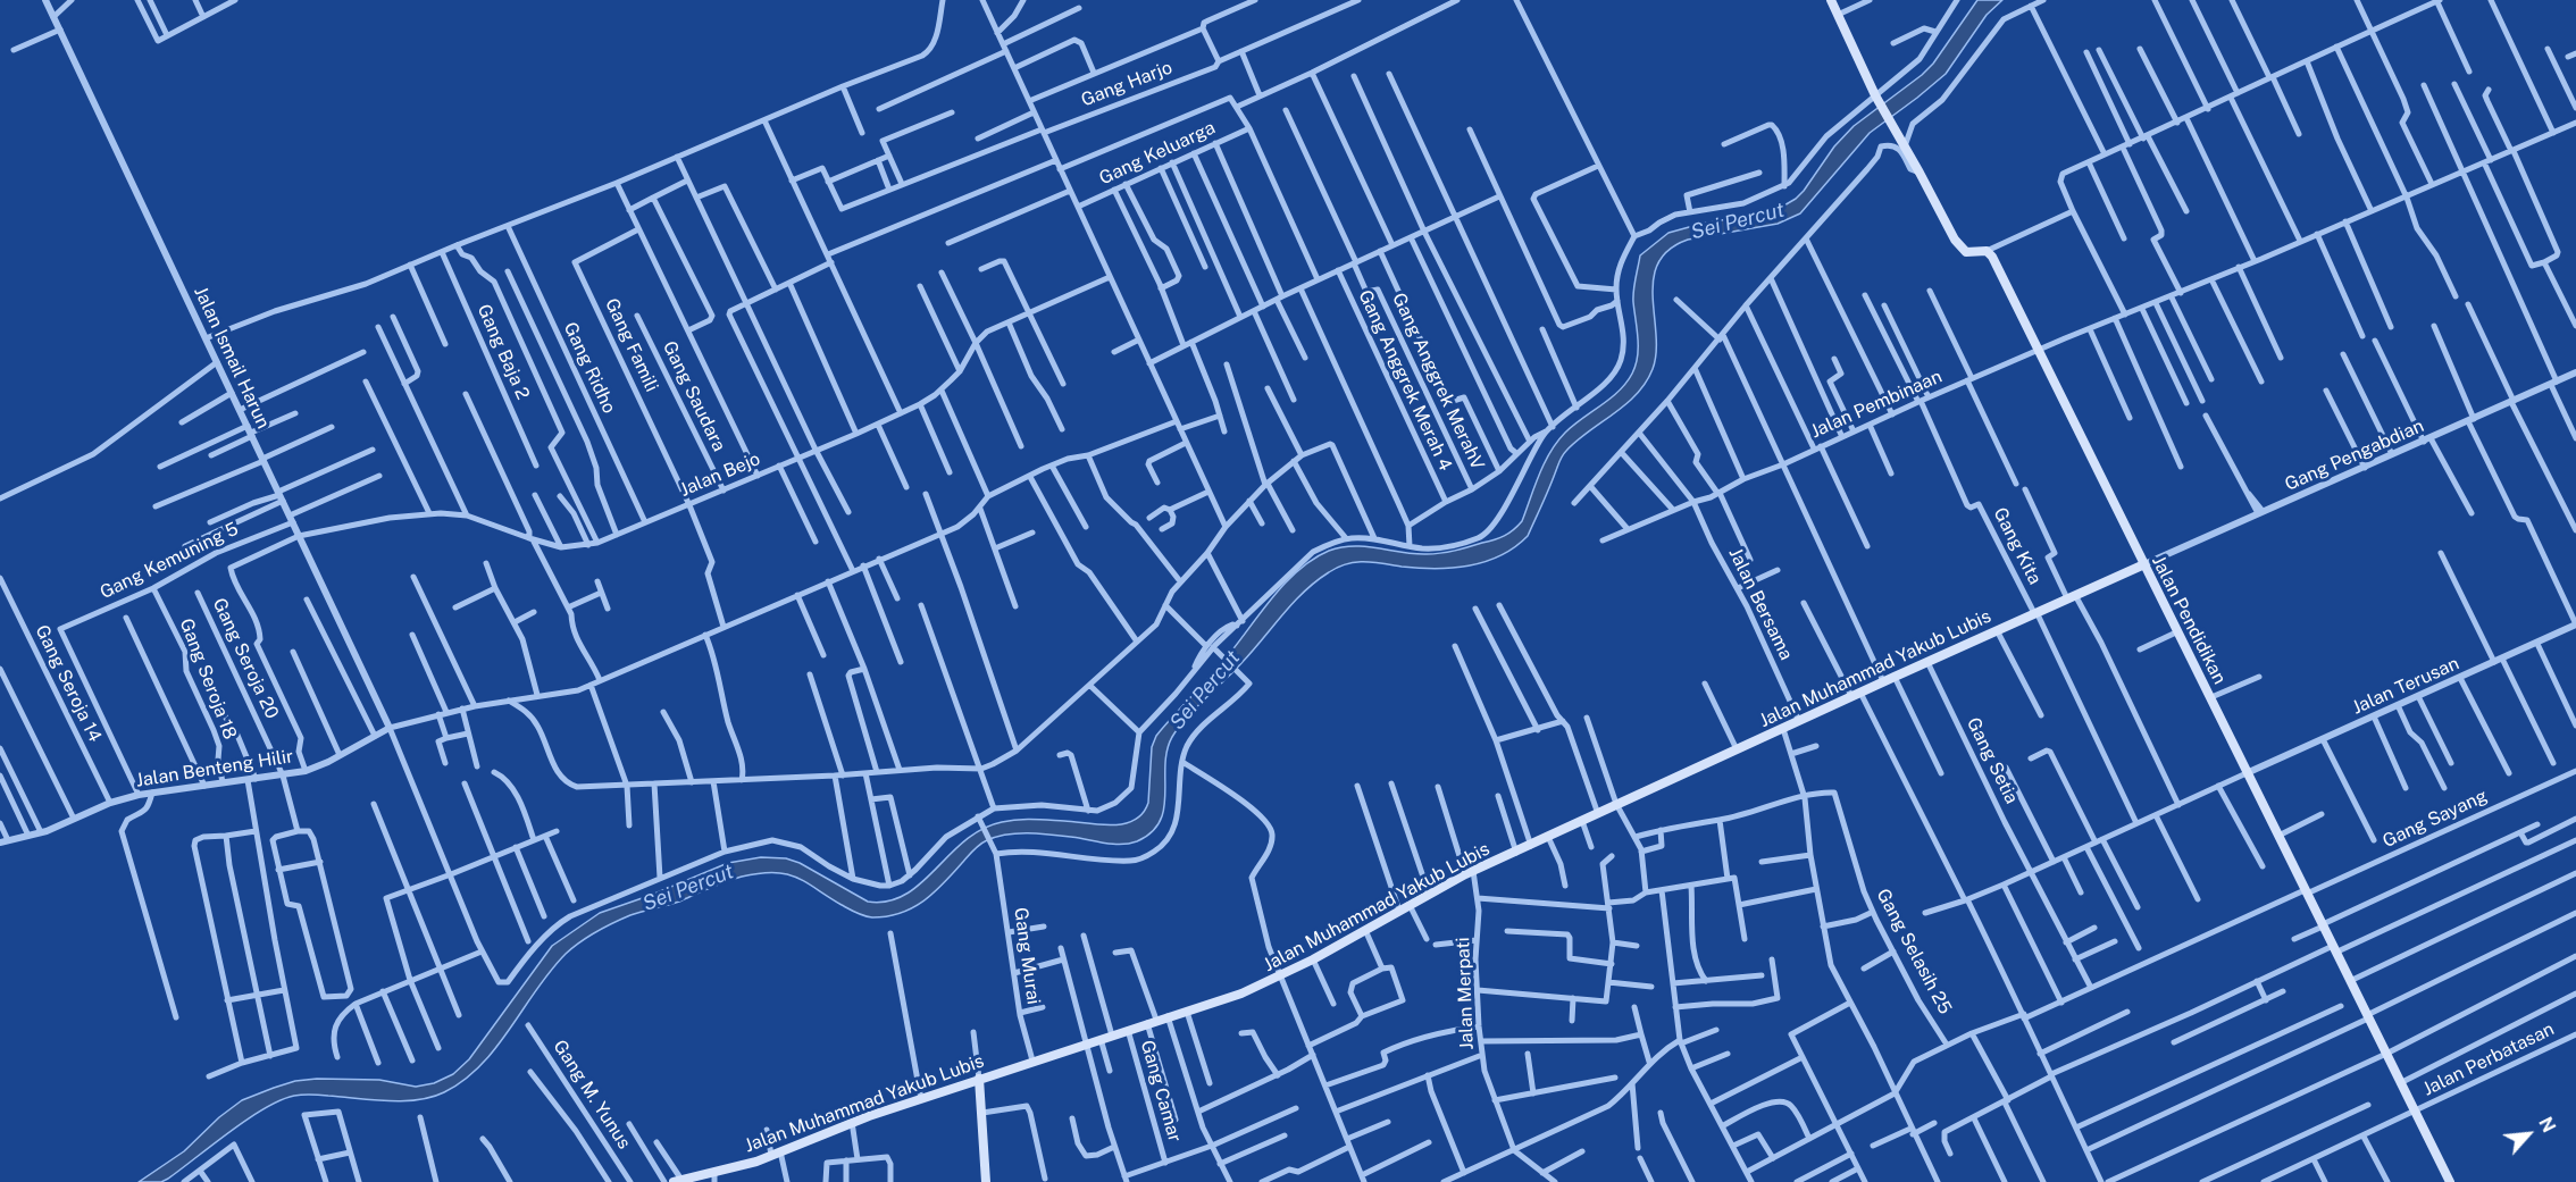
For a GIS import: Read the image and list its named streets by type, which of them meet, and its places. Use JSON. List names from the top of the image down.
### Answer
{
  "streets": {
    "main road": ["Jalan Pendidikan", "Jalan Muhammad Yakub Lubis"],
    "street": [
      "Gang Harjo",
      "Gang Keluarga",
      "Gang Famili",
      "Gang Baja 2",
      "Jalan Ismail Harun",
      "Gang Ridho",
      "Gang Anggrek Merah 4",
      "Gang Anggrek MerahV",
      "Gang Saudara",
      "Jalan Pembinaan",
      "Gang Pengabdian",
      "Jalan Bejo",
      "Gang Kita",
      "Gang Kemuning 5",
      "Jalan Bersama",
      "Gang Seroja 20",
      "Gang Seroja 18",
      "Gang Seroja 14",
      "Jalan Terusan",
      "Gang Setia",
      "Jalan Benteng Hilir",
      "Gang Sayang",
      "Gang Selasih 25",
      "Gang Murai",
      "Jalan Merpati",
      "Jalan Perbatasan",
      "Gang Camar",
      "Gang M. Yunus"
    ]
  },
  "crossings": [
    ["Gang Famili", "Jalan Bejo"],
    ["Jalan Ismail Harun", "Jalan Bejo"],
    ["Jalan Ismail Harun", "Gang Kemuning 5"],
    ["Jalan Ismail Harun", "Jalan Benteng Hilir"],
    ["Gang Ridho", "Jalan Bejo"],
    ["Gang Saudara", "Jalan Bejo"],
    ["Jalan Pembinaan", "Gang Kita"],
    ["Jalan Pembinaan", "Jalan Bersama"],
    ["Jalan Pembinaan", "Jalan Pendidikan"],
    ["Gang Pengabdian", "Jalan Pendidikan"],
    ["Gang Pengabdian", "Jalan Muhammad Yakub Lubis"],
    ["Jalan Bejo", "Jalan Benteng Hilir"],
    ["Gang Kita", "Jalan Muhammad Yakub Lubis"],
    ["Gang Kemuning 5", "Gang Seroja 18"],
    ["Gang Kemuning 5", "Jalan Benteng Hilir"],
    ["Jalan Bersama", "Jalan Muhammad Yakub Lubis"],
    ["Jalan Pendidikan", "Jalan Muhammad Yakub Lubis"],
    ["Jalan Pendidikan", "Jalan Terusan"],
    ["Jalan Pendidikan", "Gang Sayang"],
    ["Jalan Pendidikan", "Jalan Perbatasan"],
    ["Gang Seroja 20", "Jalan Benteng Hilir"],
    ["Jalan Muhammad Yakub Lubis", "Gang Setia"],
    ["Jalan Muhammad Yakub Lubis", "Gang Murai"],
    ["Jalan Muhammad Yakub Lubis", "Jalan Merpati"],
    ["Jalan Muhammad Yakub Lubis", "Gang Camar"],
    ["Gang Seroja 18", "Jalan Benteng Hilir"],
    ["Gang Seroja 14", "Jalan Benteng Hilir"],
    ["Gang Setia", "Gang Sayang"],
    ["Gang Sayang", "Gang Selasih 25"]
  ],
  "water": ["Sei Percut"],
  "north": "top right"
}
